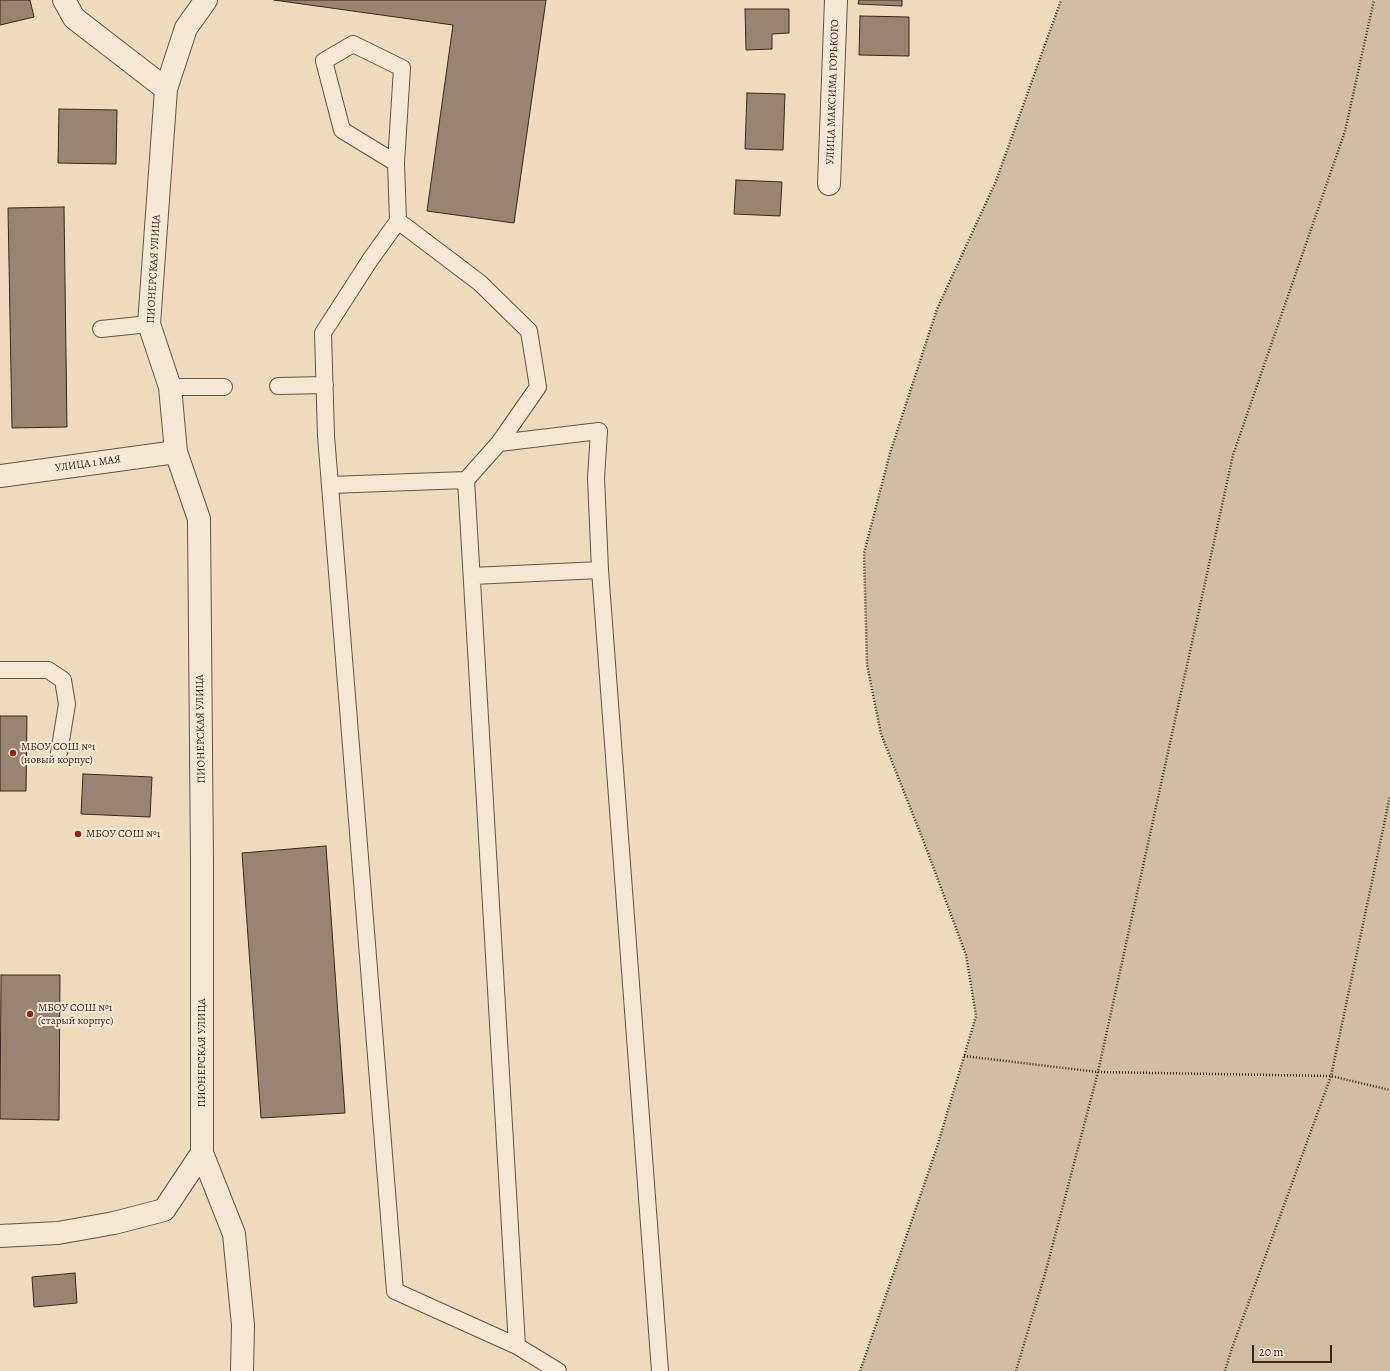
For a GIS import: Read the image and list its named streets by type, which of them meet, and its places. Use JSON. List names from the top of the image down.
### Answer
{
  "streets": {
    "street": ["УЛИЦА МАКСИМА ГОРЬКОГО", "ПИОНЕРСКАЯ УЛИЦА", "УЛИЦА 1 МАЯ"]
  },
  "crossings": [
    ["ПИОНЕРСКАЯ УЛИЦА", "УЛИЦА 1 МАЯ"]
  ],
  "places": ["МБОУ СОШ №1 (новый корпус)", "МБОУ СОШ №1", "МБОУ СОШ №1 (старый корпус)"],
  "scale_bar": "20 m"
}
